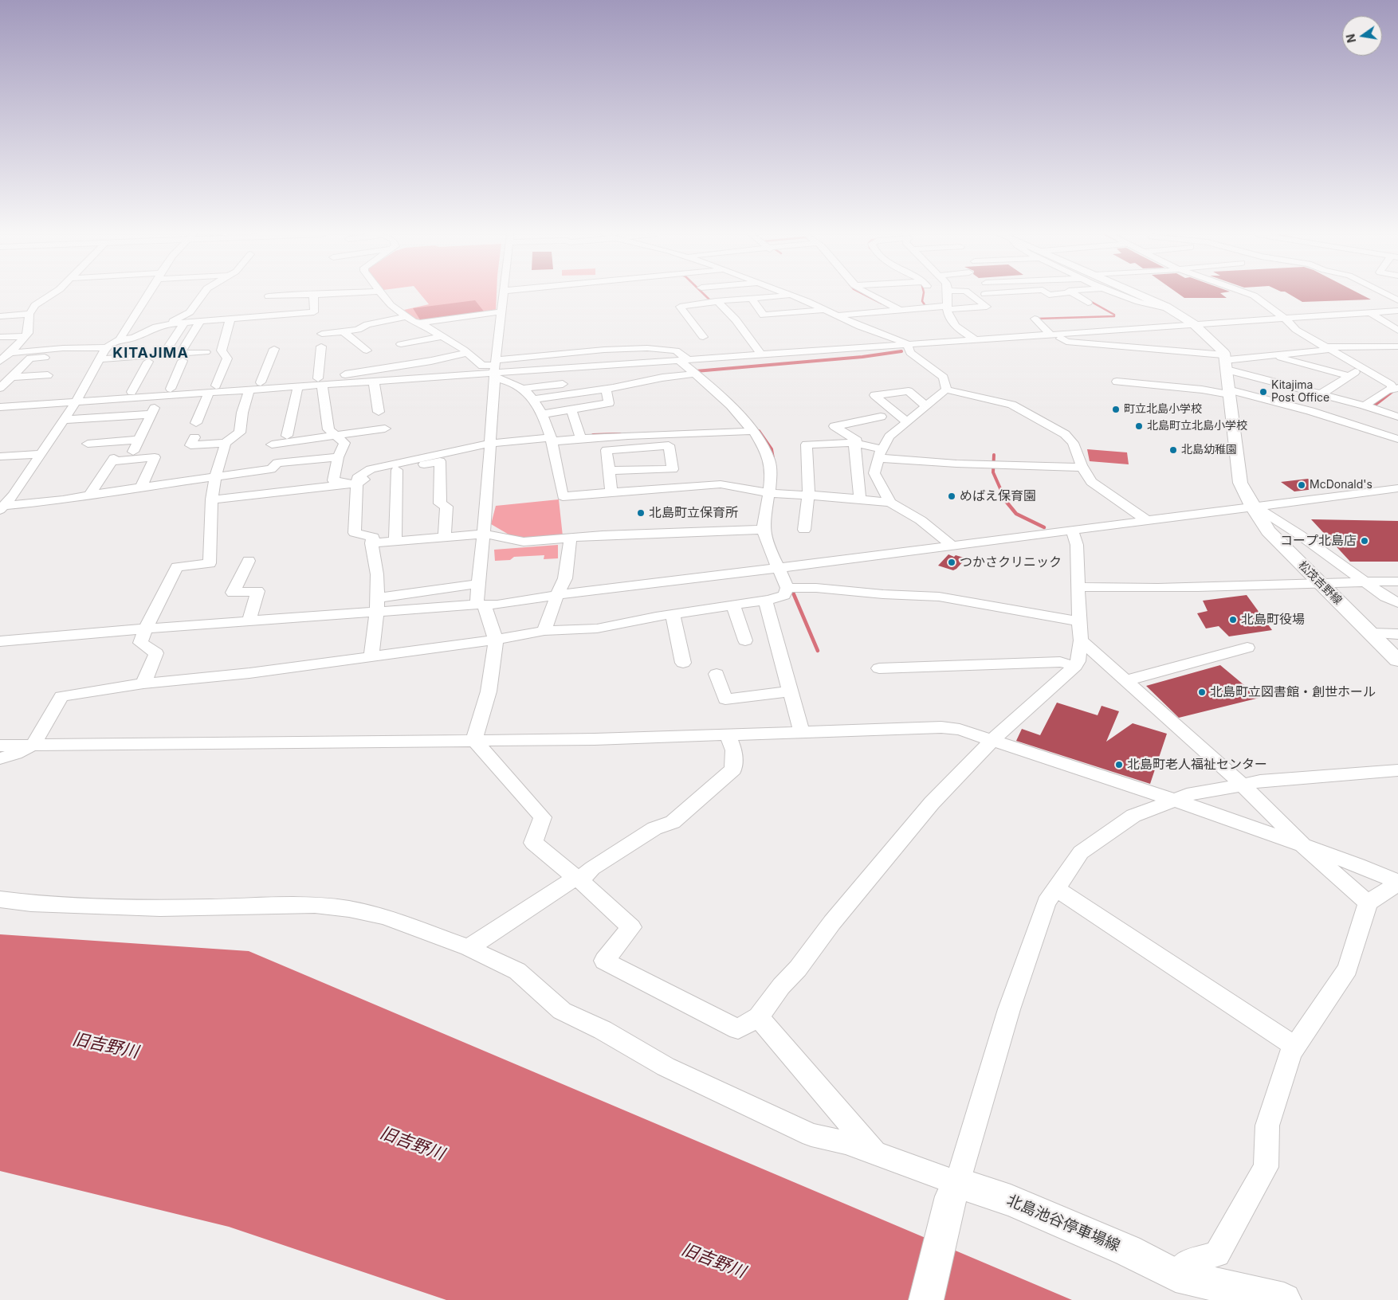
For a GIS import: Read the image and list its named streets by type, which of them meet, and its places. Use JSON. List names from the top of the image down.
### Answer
{
  "streets": {
    "main road": ["松茂吉野線", "北島池谷停車場線"]
  },
  "districts": ["KITAJIMA"],
  "water": ["旧吉野川"],
  "places": [
    "Kitajima Post Office",
    "町立北島小学校",
    "北島町立北島小学校",
    "北島幼稚園",
    "McDonald's",
    "めばえ保育園",
    "北島町立保育所",
    "コープ北島店",
    "つかさクリニック",
    "北島町役場",
    "北島町立図書館・創世ホール",
    "北島町老人福祉センター"
  ],
  "north": "left"
}
